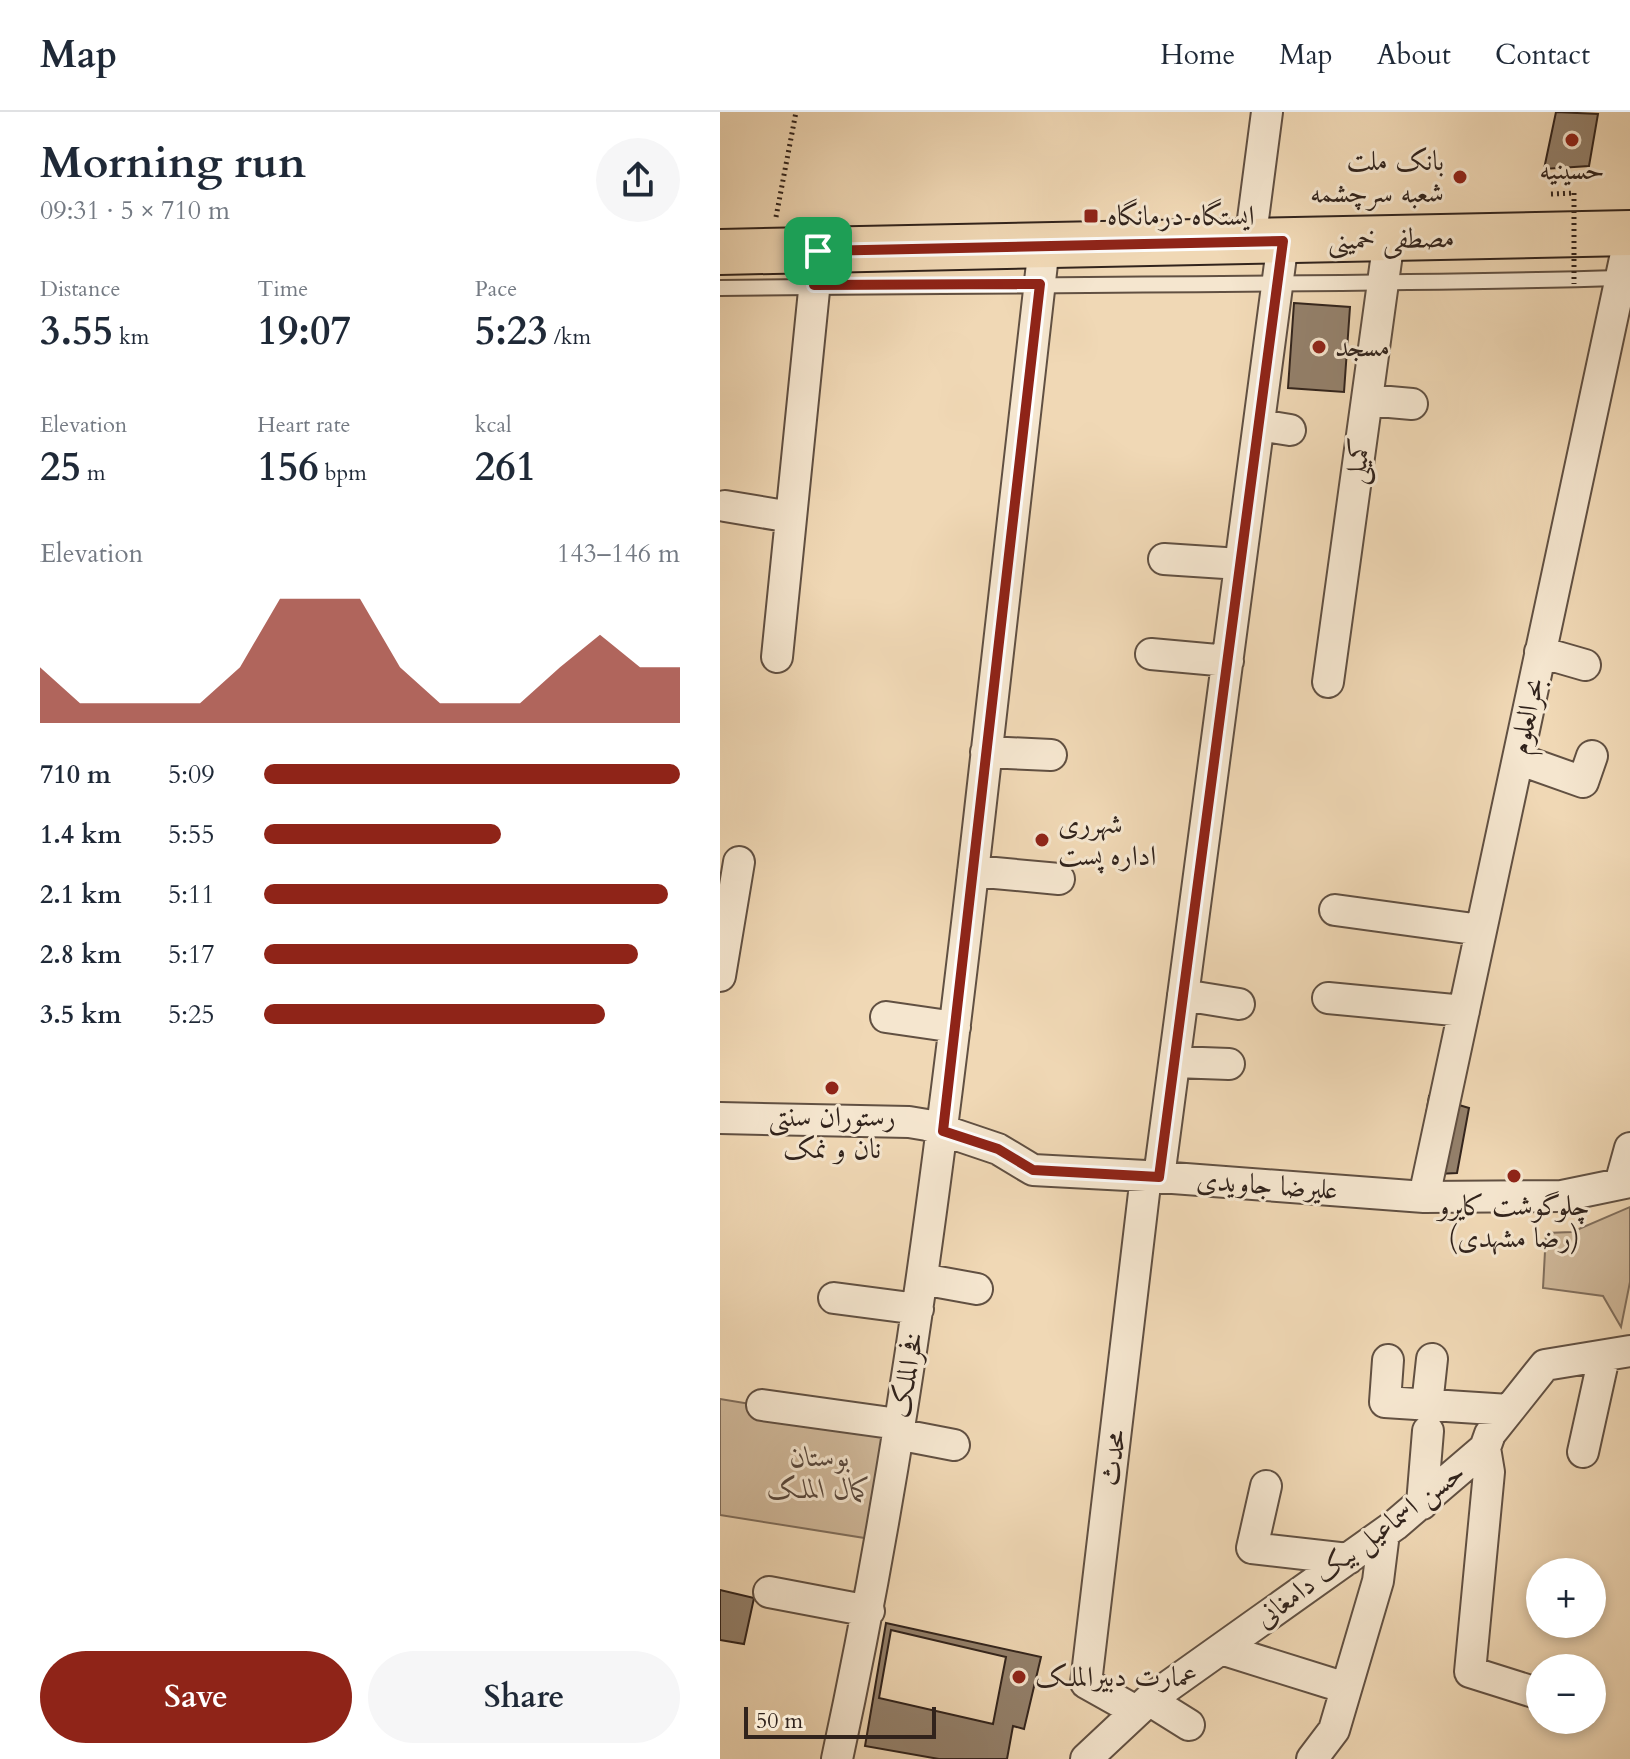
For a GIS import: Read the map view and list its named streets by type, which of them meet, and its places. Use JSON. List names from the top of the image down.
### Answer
{
  "streets": {
    "main road": ["مصطفی خمینی"],
    "street": [
      "کمیلی",
      "بحرالعلوم",
      "علیرضا جاویدی",
      "فخرالملک",
      "محدث",
      "حسن اسماعیل بیک دامغانی"
    ]
  },
  "crossings": [
    ["مصطفی خمینی", "کمیلی"],
    ["مصطفی خمینی", "بحرالعلوم"],
    ["مصطفی خمینی", "فخرالملک"],
    ["بحرالعلوم", "علیرضا جاویدی"],
    ["علیرضا جاویدی", "فخرالملک"],
    ["علیرضا جاویدی", "محدث"],
    ["محدث", "حسن اسماعیل بیک دامغانی"]
  ],
  "parks": ["بوستان کمال الملک"],
  "places": {
    "other": [
      "حسینیه",
      "بانک ملت شعبه سرچشمه",
      "مسجد",
      "شهرری اداره پست",
      "رستوران سنتی نان و نمک",
      "چلوگوشت کایرو (رضا مشهدی)",
      "عمارت دبیرالملک"
    ],
    "transit": ["ایستگاه درمانگاه"]
  },
  "scale_bar": "50 m",
  "page": {
    "header": "Map",
    "nav": [
      "Home",
      "Map",
      "About",
      "Contact"
    ],
    "heading": ["Morning run", "09:31 · 5 × 710 m"],
    "stats": [
      ["Distance", "3.55 km"],
      ["Time", "19:07"],
      ["Pace", "5:23 /km"],
      ["Elevation", "25 m"],
      ["Heart rate", "156 bpm"],
      ["kcal", "261"]
    ],
    "chart": ["Elevation", "143–146 m"],
    "list": [
      {
        "name": "710 m",
        "note": "5:09"
      },
      {
        "name": "1.4 km",
        "note": "5:55"
      },
      {
        "name": "2.1 km",
        "note": "5:11"
      },
      {
        "name": "2.8 km",
        "note": "5:17"
      },
      {
        "name": "3.5 km",
        "note": "5:25"
      }
    ],
    "map_buttons": ["+", "−"],
    "buttons": ["Save", "Share"],
    "scale": "50 m"
  }
}
